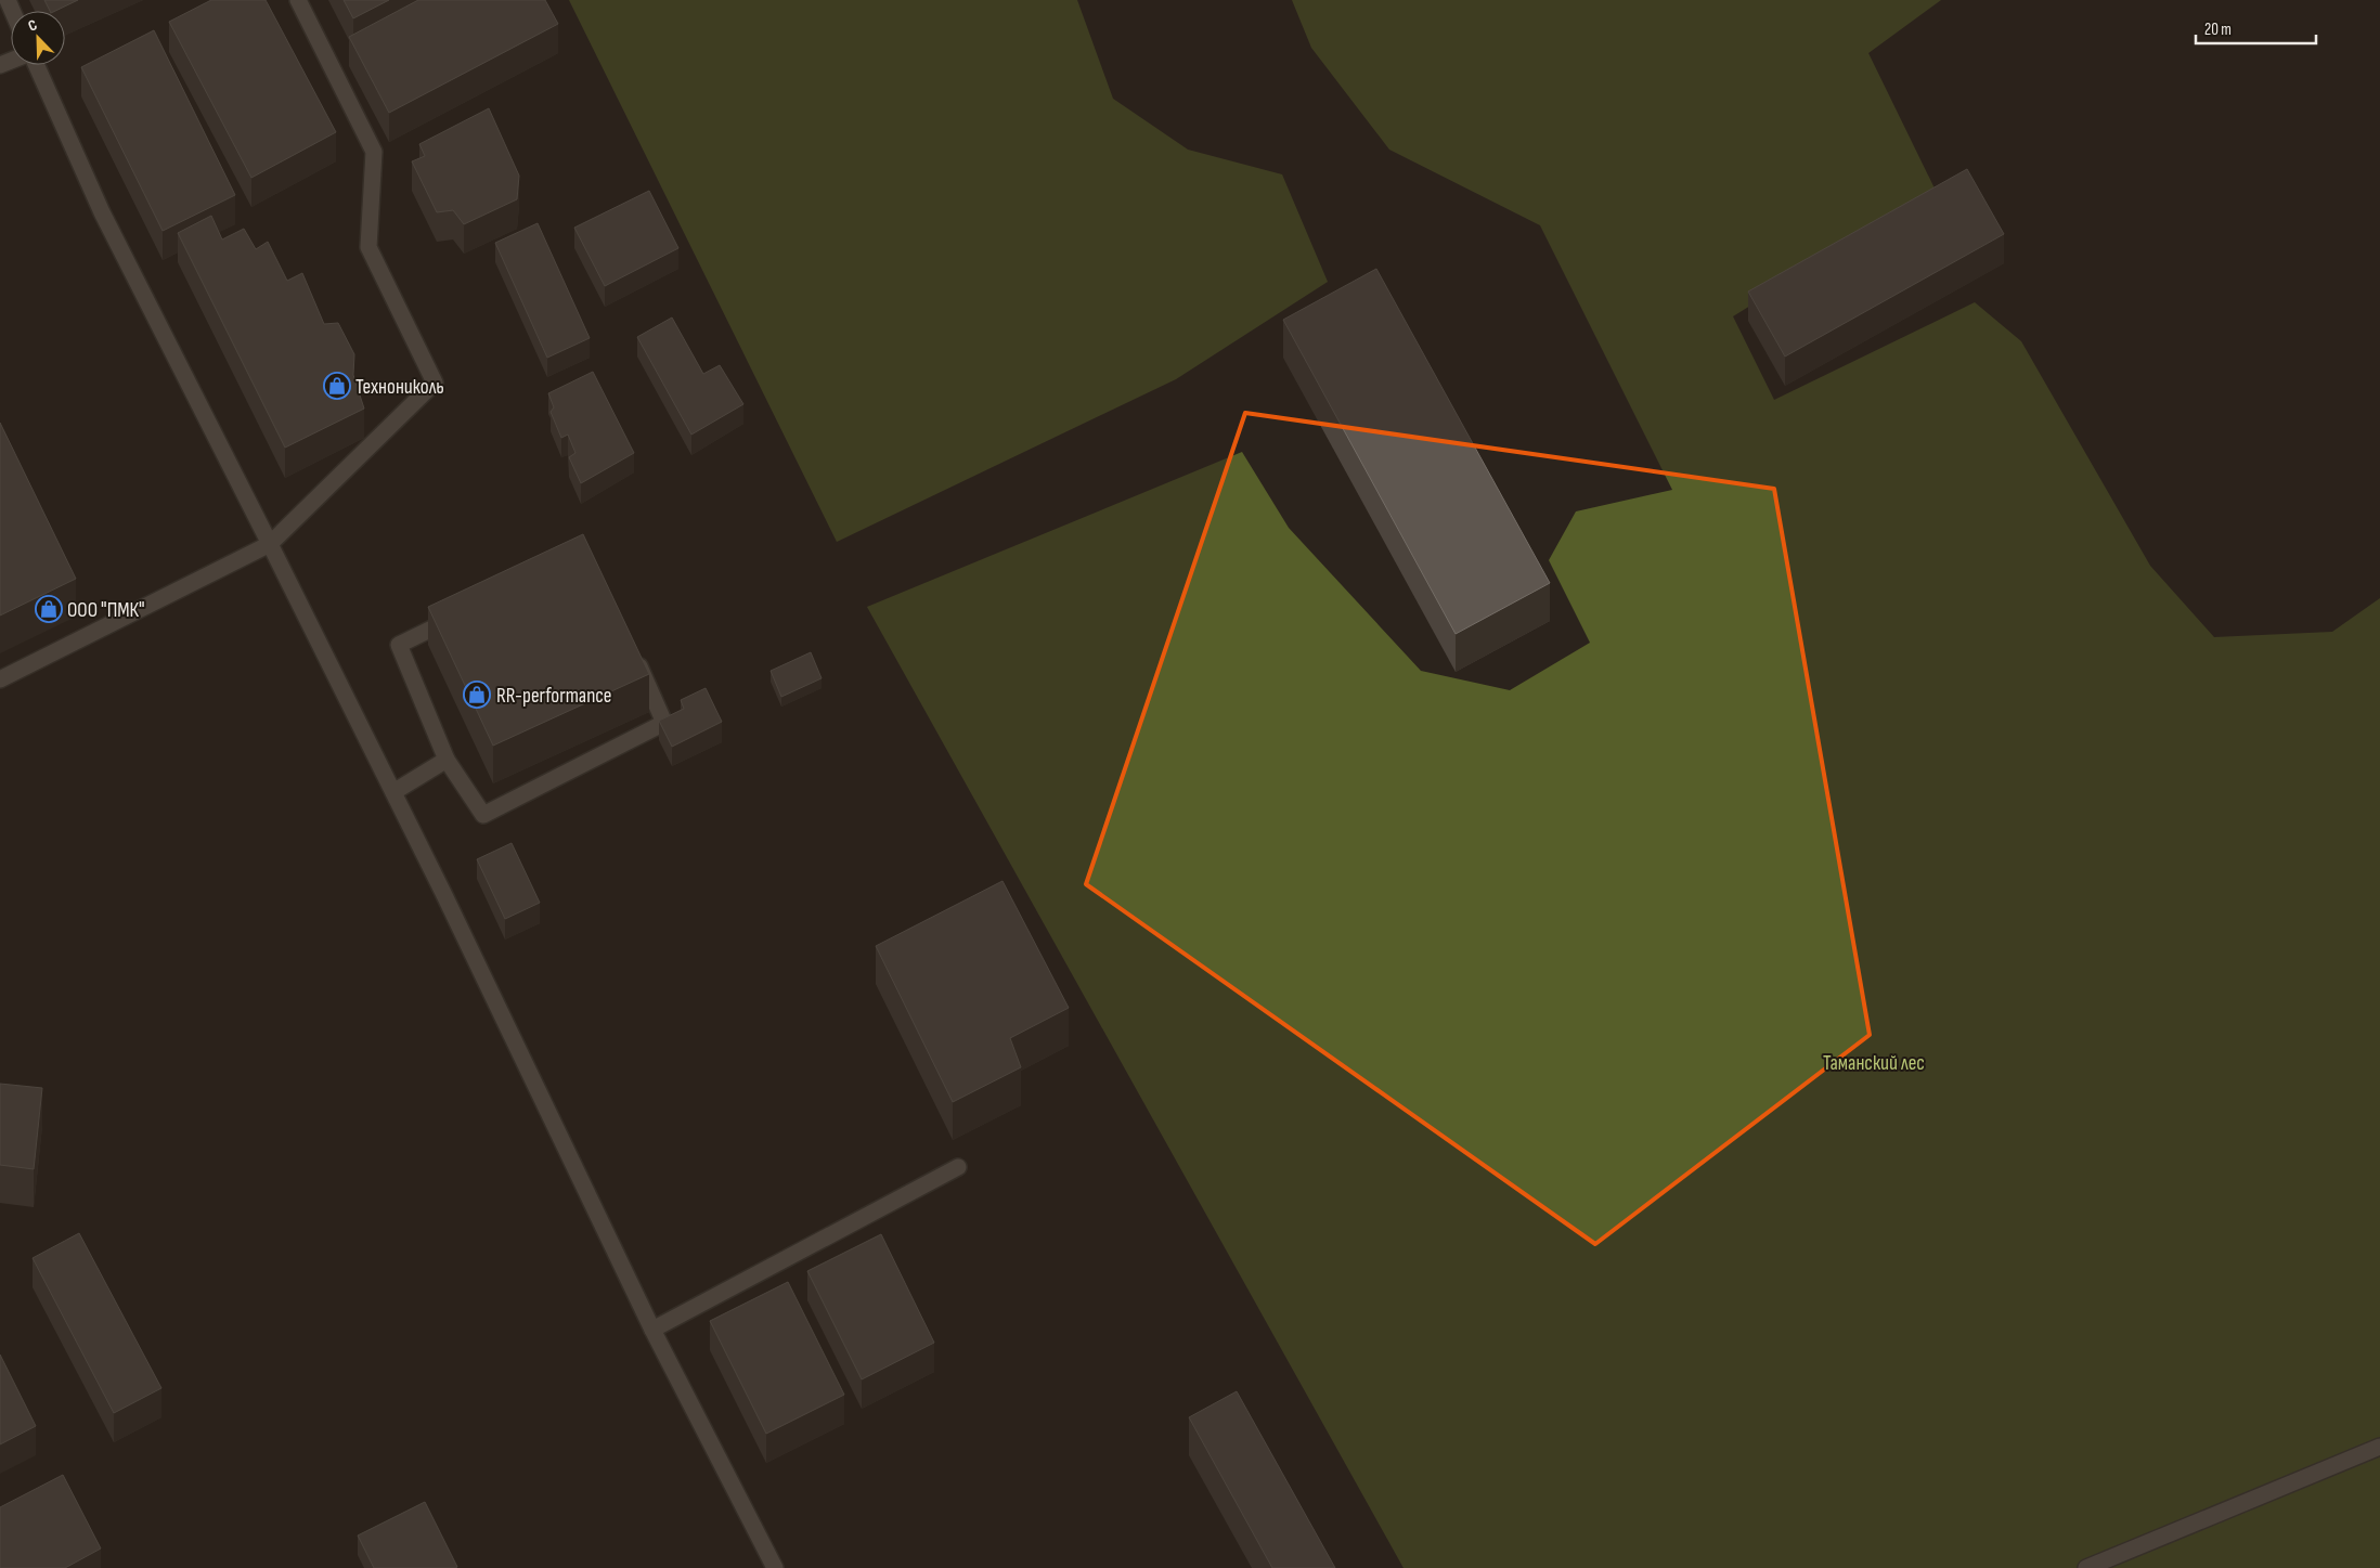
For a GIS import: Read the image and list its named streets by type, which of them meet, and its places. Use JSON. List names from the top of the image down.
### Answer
{
  "parks": ["Таманский лес"],
  "places": {
    "shop": ["Технониколь", "ООО \"ПМК\"", "RR-performance"]
  },
  "scale_bar": "20 m",
  "north": "top left"
}
